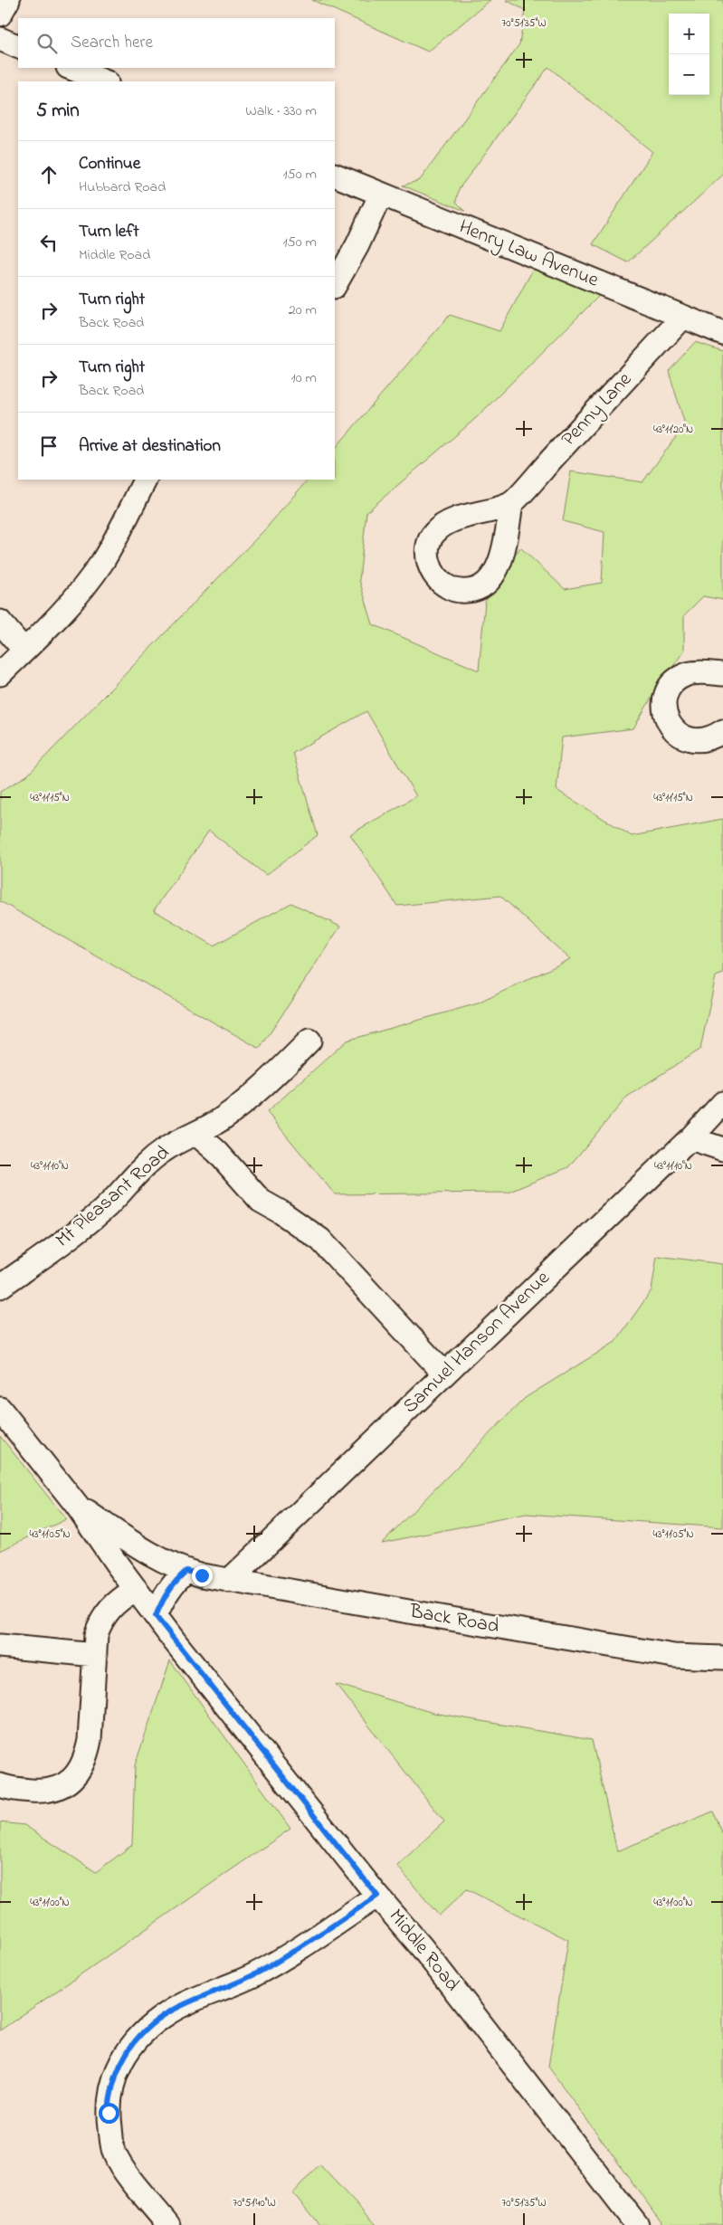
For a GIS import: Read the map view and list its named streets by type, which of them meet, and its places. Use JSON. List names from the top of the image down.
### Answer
{
  "streets": {
    "street": [
      "Henry Law Avenue",
      "Penny Lane",
      "Mt Pleasant Road",
      "Samuel Hanson Avenue",
      "Back Road",
      "Middle Road"
    ]
  },
  "crossings": [
    ["Henry Law Avenue", "Penny Lane"],
    ["Samuel Hanson Avenue", "Back Road"],
    ["Back Road", "Middle Road"]
  ],
  "page": {
    "map_buttons": ["+", "−"],
    "search": "Search here",
    "heading": ["5 min", "Walk · 330 m"],
    "list": [
      ["Continue", "Hubbard Road", "150 m"],
      ["Turn left", "Middle Road", "150 m"],
      ["Turn right", "Back Road", "20 m"],
      ["Turn right", "Back Road", "10 m"],
      "Arrive at destination"
    ]
  },
  "coordinates": [
    "70°51'35\"W",
    "43°11'20\"N",
    "43°11'15\"N",
    "43°11'10\"N",
    "43°11'05\"N",
    "43°11'00\"N",
    "70°51'40\"W"
  ]
}
